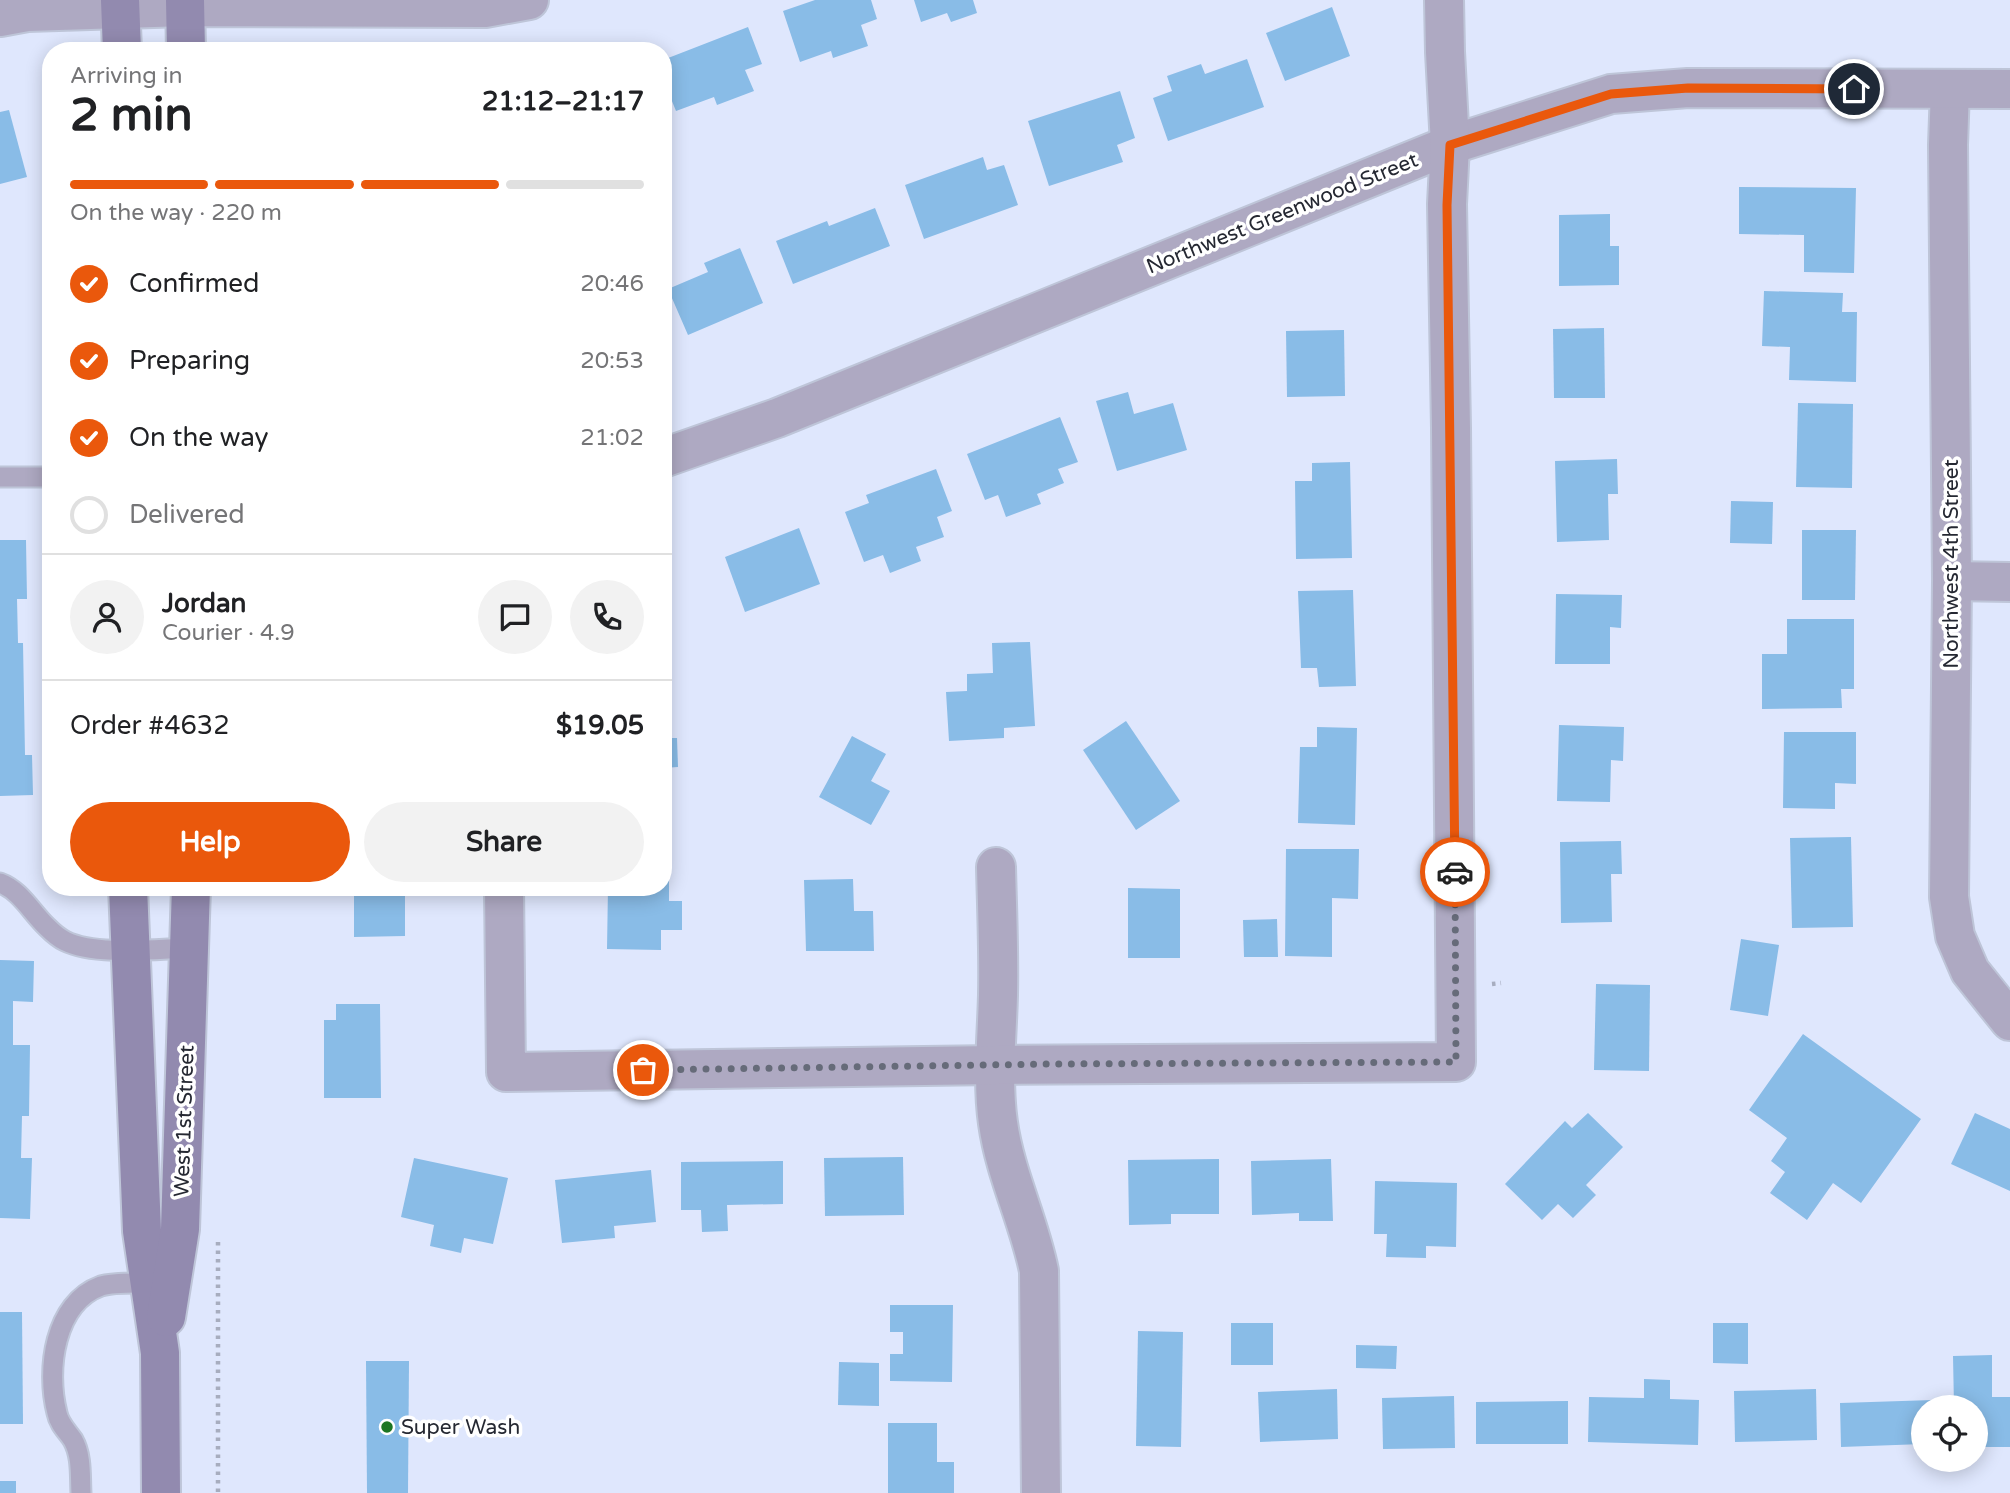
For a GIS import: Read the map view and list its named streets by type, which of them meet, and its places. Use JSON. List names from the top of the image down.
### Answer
{
  "streets": {
    "main road": ["West 1st Street"],
    "street": ["Northwest Greenwood Street", "Northwest 4th Street"]
  },
  "crossings": [
    ["Northwest Greenwood Street", "Northwest 4th Street"]
  ],
  "places": ["Super Wash"],
  "page": {
    "heading": ["2 min", "Arriving in", "21:12–21:17"],
    "panel": [
      "Jordan",
      "Courier · 4.9",
      "Order #4632",
      "$19.05"
    ],
    "bar": "On the way · 220 m",
    "list": [
      ["Confirmed", "20:46"],
      ["Preparing", "20:53"],
      ["On the way", "21:02"],
      "Delivered"
    ],
    "buttons": ["Help", "Share"]
  }
}
